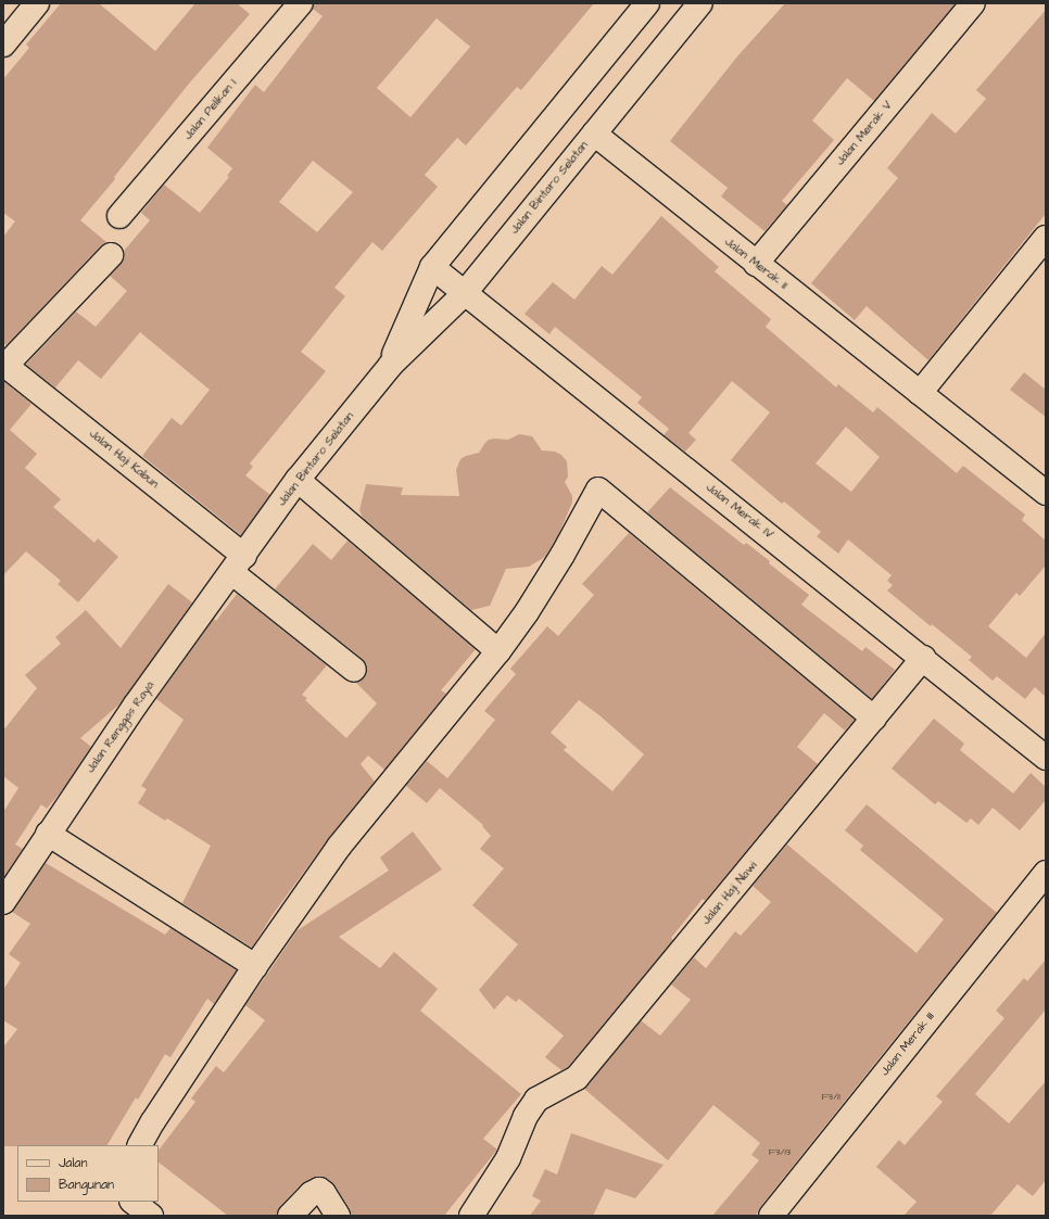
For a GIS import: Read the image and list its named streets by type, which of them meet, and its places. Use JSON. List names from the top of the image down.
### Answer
{
  "streets": {
    "street": [
      "Jalan Pelikan I",
      "Jalan Merak V",
      "Jalan Bintaro Selatan",
      "Jalan Merak II",
      "Jalan Haji Kabun",
      "Jalan Merak IV",
      "Jalan Renggas Raya",
      "Jalan Haji Nawi",
      "Jalan Merak III"
    ]
  },
  "crossings": [
    ["Jalan Merak V", "Jalan Merak II"],
    ["Jalan Bintaro Selatan", "Jalan Merak II"],
    ["Jalan Bintaro Selatan", "Jalan Haji Kabun"],
    ["Jalan Bintaro Selatan", "Jalan Merak IV"],
    ["Jalan Bintaro Selatan", "Jalan Renggas Raya"],
    ["Jalan Haji Kabun", "Jalan Renggas Raya"],
    ["Jalan Merak IV", "Jalan Haji Nawi"]
  ],
  "house_numbers": ["F3/11", "F3/13"],
  "legend": ["Jalan", "Bangunan"]
}
